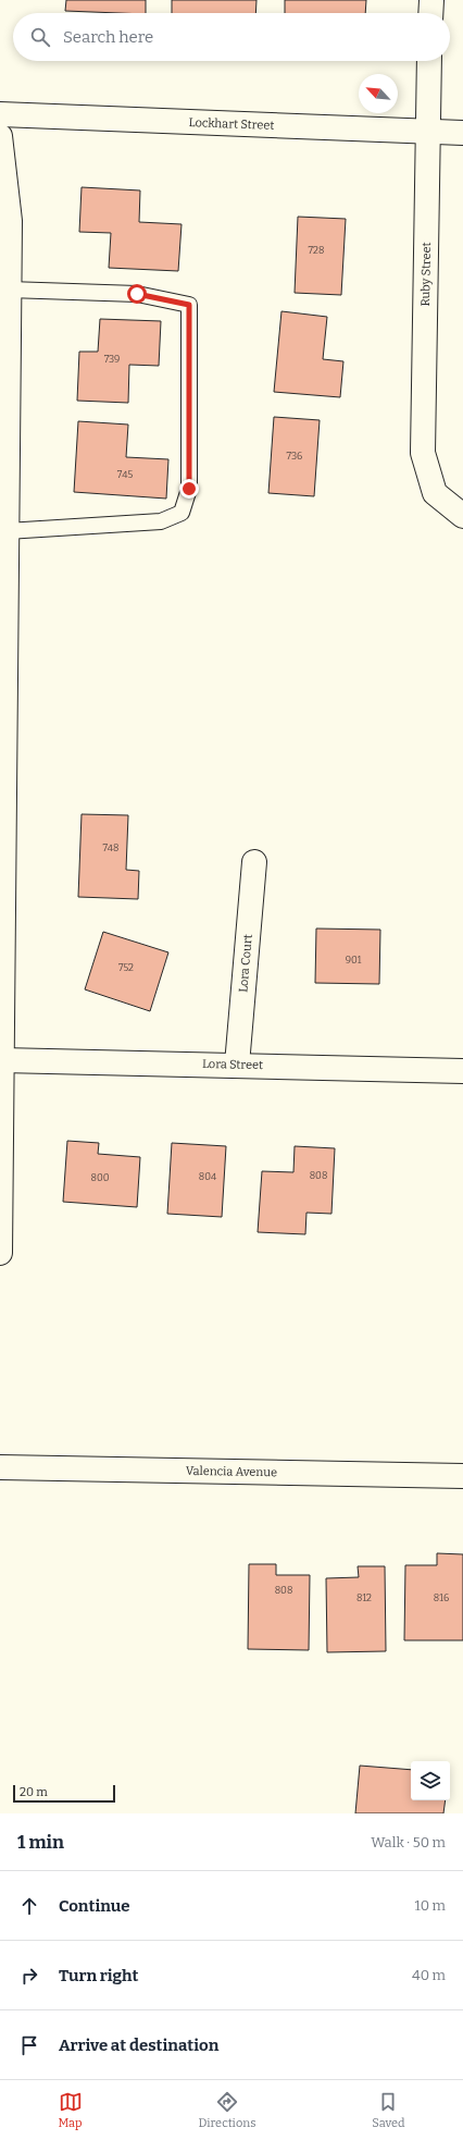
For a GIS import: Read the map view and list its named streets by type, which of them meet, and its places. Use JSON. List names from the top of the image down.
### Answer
{
  "streets": {
    "street": [
      "Lockhart Street",
      "Ruby Street",
      "Lora Court",
      "Lora Street",
      "Valencia Avenue"
    ]
  },
  "crossings": [
    ["Lockhart Street", "Ruby Street"],
    ["Lora Court", "Lora Street"]
  ],
  "house_numbers": [
    "728",
    "739",
    "736",
    "745",
    "748",
    "901",
    "752",
    "808",
    "804",
    "800",
    "808",
    "812",
    "816"
  ],
  "scale_bar": "20 m",
  "north": "top left",
  "page": {
    "search": "Search here",
    "scale": "20 m",
    "heading": ["1 min", "Walk · 50 m"],
    "list": [
      ["Continue", "10 m"],
      ["Turn right", "40 m"],
      "Arrive at destination"
    ],
    "nav": ["Map", "Directions", "Saved"]
  }
}
